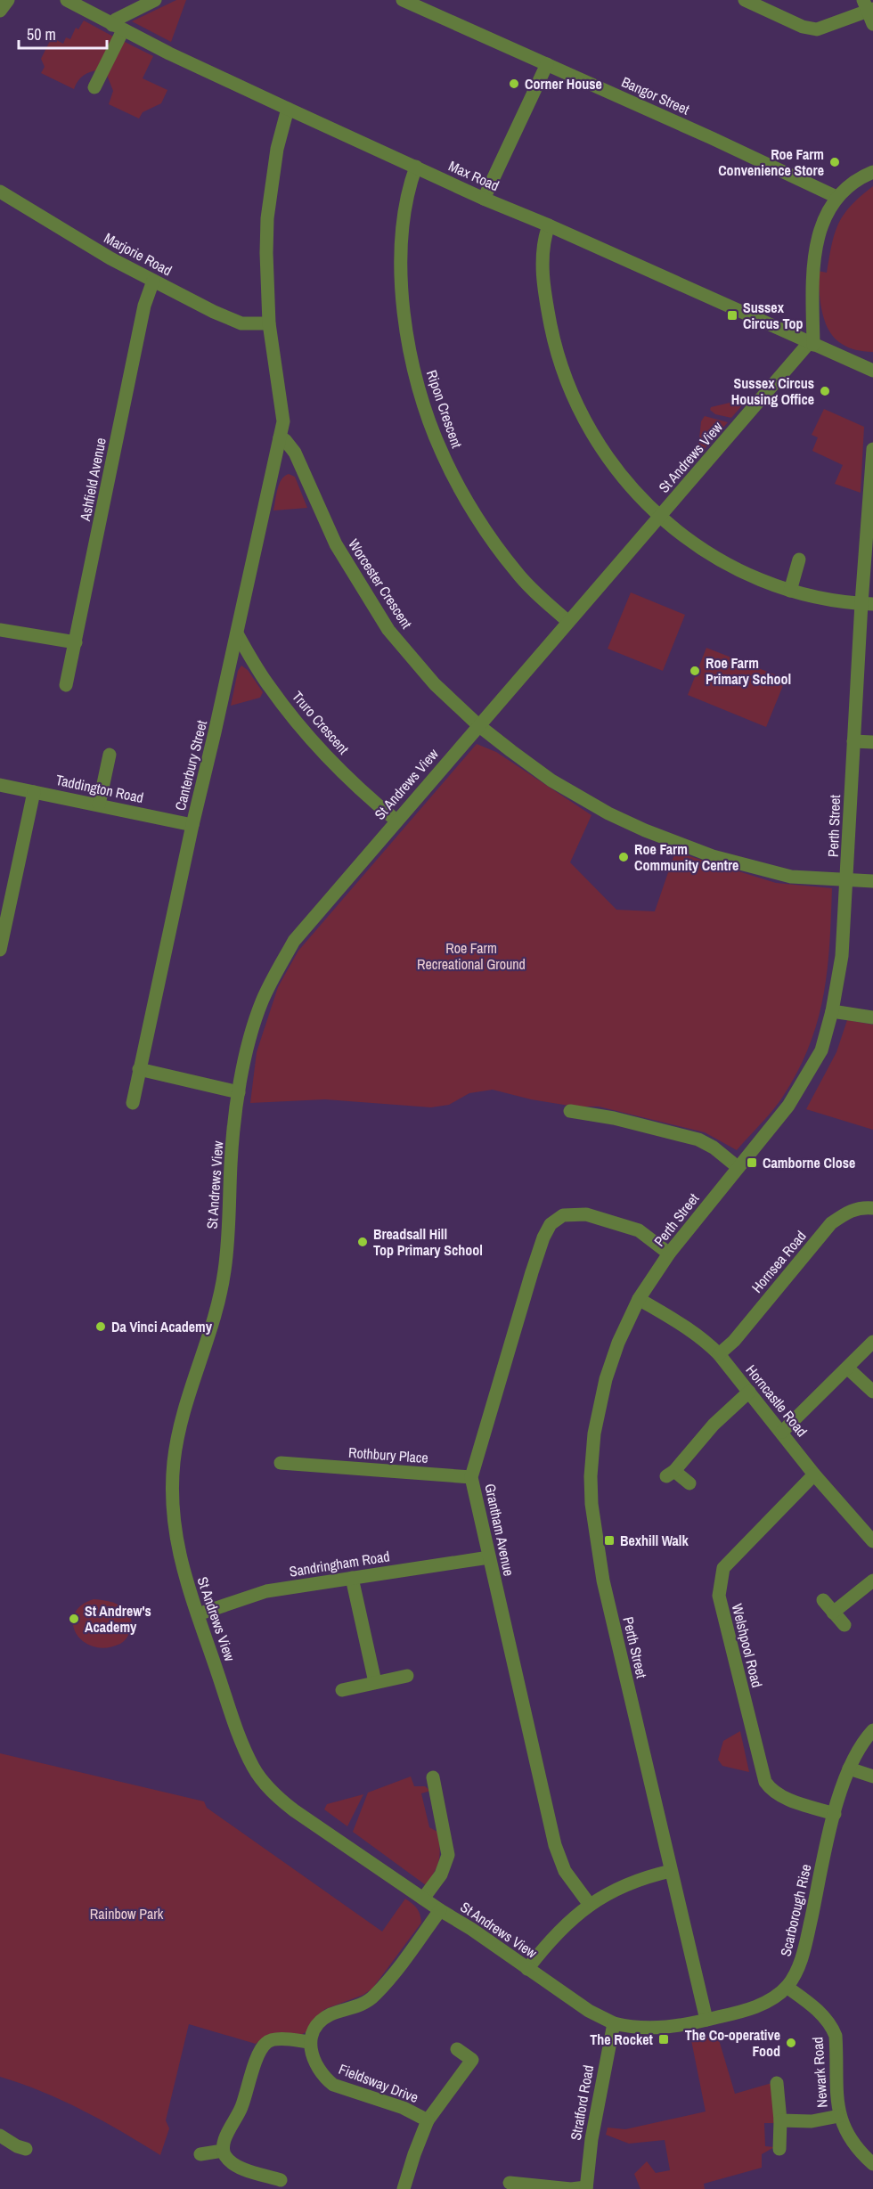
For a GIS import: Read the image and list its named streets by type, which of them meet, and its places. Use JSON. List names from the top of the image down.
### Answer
{
  "streets": {
    "street": [
      "Bangor Street",
      "Max Road",
      "Marjorie Road",
      "Ripon Crescent",
      "St Andrews View",
      "Ashfield Avenue",
      "Worcester Crescent",
      "Truro Crescent",
      "Canterbury Street",
      "Taddington Road",
      "Perth Street",
      "Hornsea Road",
      "Horncastle Road",
      "Rothbury Place",
      "Grantham Avenue",
      "Sandringham Road",
      "Welshpool Road",
      "Scarborough Rise",
      "Newark Road",
      "Fieldsway Drive",
      "Stratford Road"
    ]
  },
  "crossings": [
    ["Max Road", "Ripon Crescent"],
    ["Max Road", "St Andrews View"],
    ["Marjorie Road", "Ashfield Avenue"],
    ["Ripon Crescent", "St Andrews View"],
    ["St Andrews View", "Worcester Crescent"],
    ["St Andrews View", "Truro Crescent"],
    ["St Andrews View", "Sandringham Road"],
    ["St Andrews View", "Scarborough Rise"],
    ["St Andrews View", "Stratford Road"],
    ["Worcester Crescent", "Canterbury Street"],
    ["Worcester Crescent", "Perth Street"],
    ["Truro Crescent", "Canterbury Street"],
    ["Canterbury Street", "Taddington Road"],
    ["Perth Street", "Horncastle Road"],
    ["Perth Street", "Grantham Avenue"],
    ["Perth Street", "Scarborough Rise"],
    ["Hornsea Road", "Horncastle Road"],
    ["Horncastle Road", "Welshpool Road"],
    ["Rothbury Place", "Grantham Avenue"],
    ["Grantham Avenue", "Sandringham Road"],
    ["Welshpool Road", "Scarborough Rise"],
    ["Scarborough Rise", "Newark Road"],
    ["Scarborough Rise", "Stratford Road"]
  ],
  "parks": ["Roe Farm Recreational Ground", "Rainbow Park"],
  "places": {
    "other": [
      "Corner House",
      "Roe Farm Convenience Store",
      "Sussex Circus Housing Office",
      "Roe Farm Primary School",
      "Roe Farm Community Centre",
      "Breadsall Hill Top Primary School",
      "Da Vinci Academy",
      "St Andrew's Academy",
      "The Co-operative Food"
    ],
    "transit": [
      "Sussex Circus Top",
      "Camborne Close",
      "Bexhill Walk",
      "The Rocket"
    ]
  },
  "scale_bar": "50 m"
}
